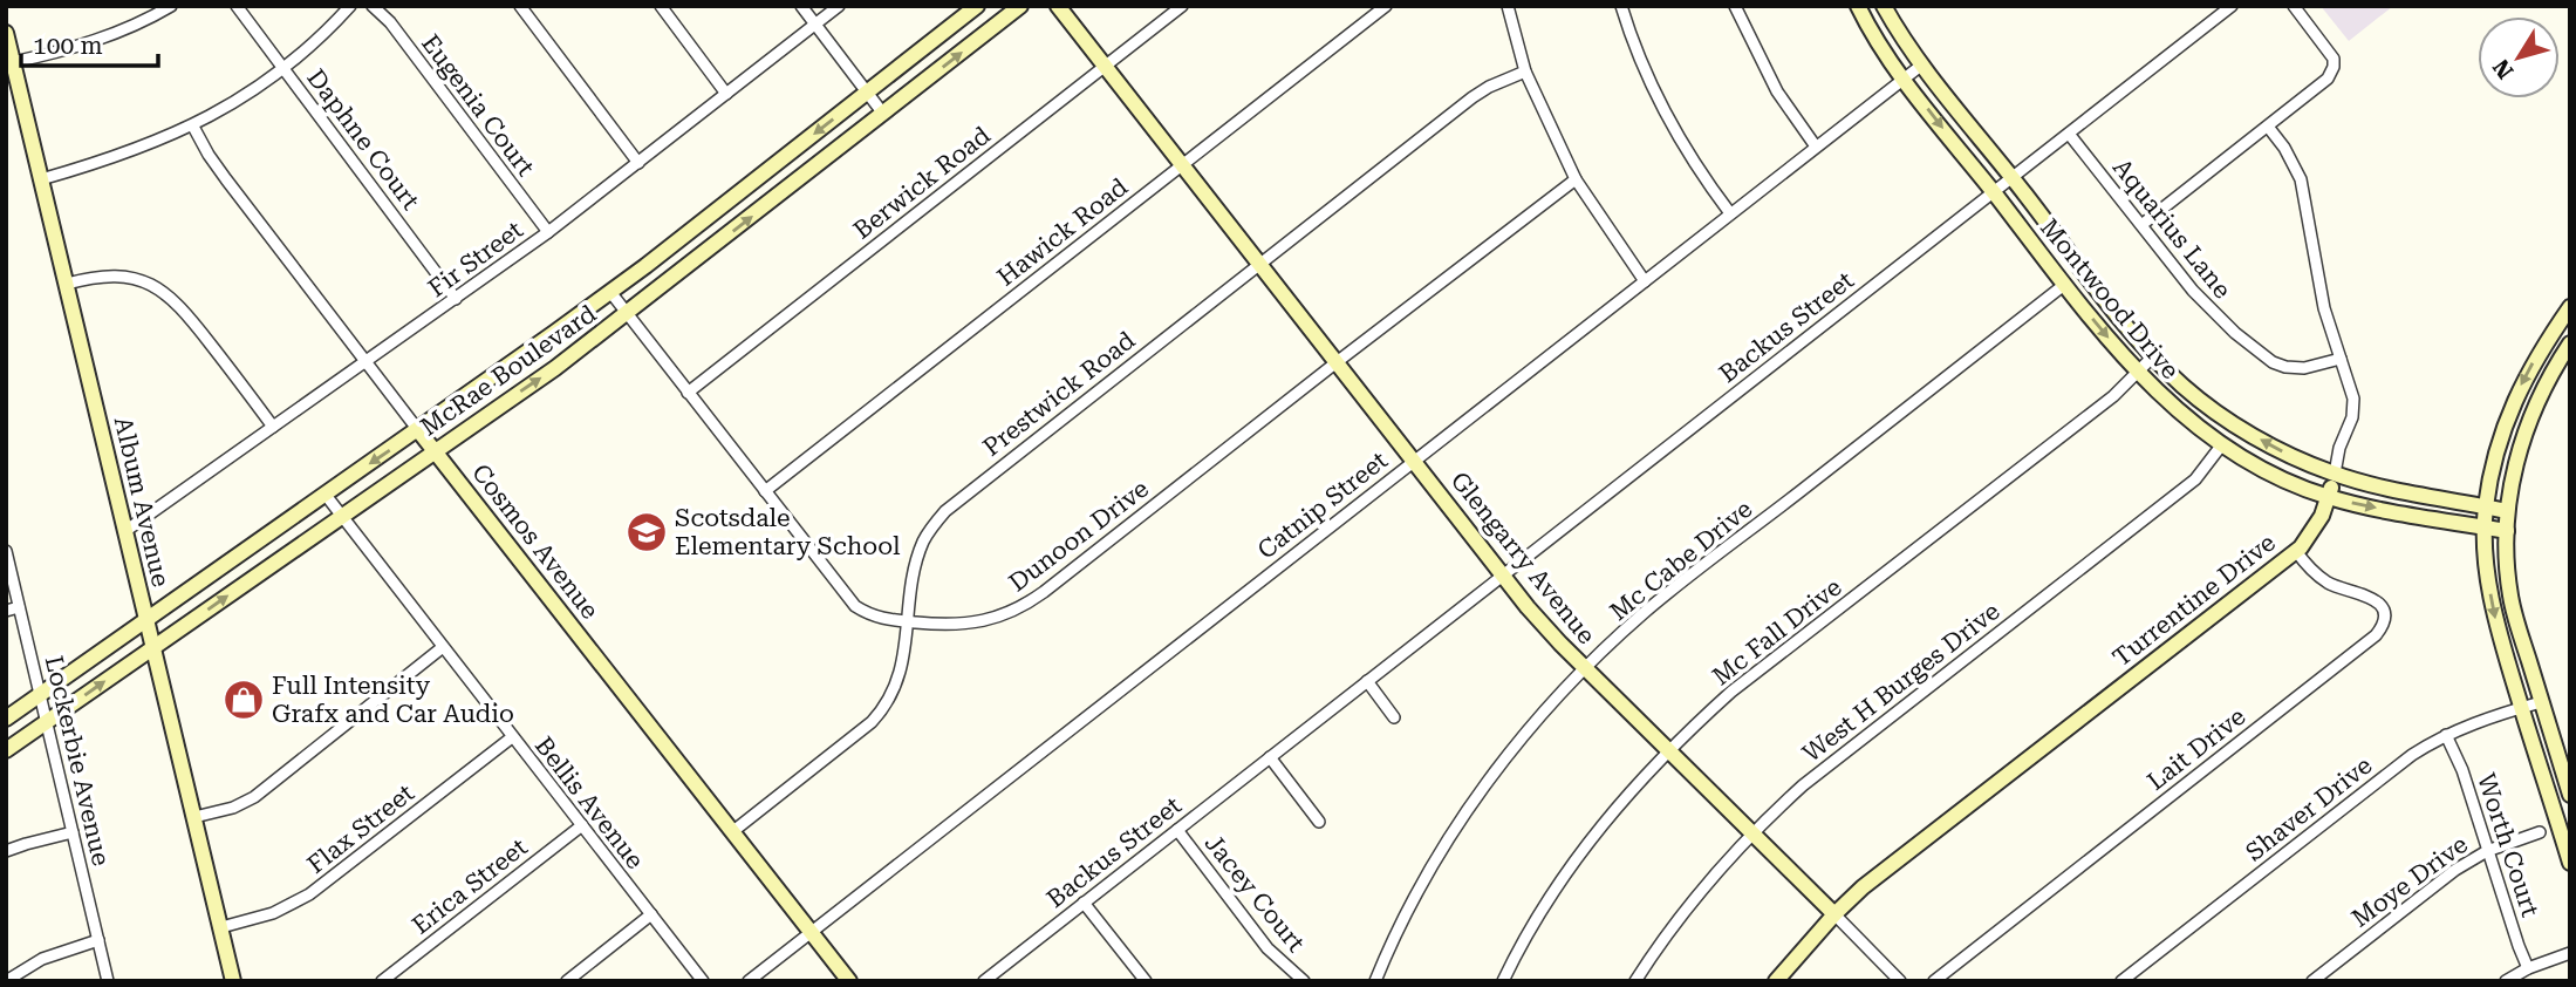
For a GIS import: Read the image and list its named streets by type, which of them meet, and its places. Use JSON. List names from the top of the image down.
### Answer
{
  "streets": {
    "main road": [
      "Montwood Drive",
      "McRae Boulevard",
      "Album Avenue",
      "Cosmos Avenue",
      "Glengarry Avenue",
      "Turrentine Drive"
    ],
    "street": [
      "Eugenia Court",
      "Daphne Court",
      "Berwick Road",
      "Aquarius Lane",
      "Hawick Road",
      "Fir Street",
      "Backus Street",
      "Prestwick Road",
      "Catnip Street",
      "Dunoon Drive",
      "Mc Cabe Drive",
      "Mc Fall Drive",
      "West H Burges Drive",
      "Lait Drive",
      "Lockerbie Avenue",
      "Bellis Avenue",
      "Shaver Drive",
      "Flax Street",
      "Worth Court",
      "Moye Drive",
      "Erica Street",
      "Jacey Court"
    ]
  },
  "crossings": [
    ["Eugenia Court", "Fir Street"],
    ["Daphne Court", "Fir Street"],
    ["Berwick Road", "Dunoon Drive"],
    ["Berwick Road", "Glengarry Avenue"],
    ["Aquarius Lane", "Backus Street"],
    ["Aquarius Lane", "Turrentine Drive"],
    ["Hawick Road", "Dunoon Drive"],
    ["Hawick Road", "Glengarry Avenue"],
    ["Fir Street", "Album Avenue"],
    ["Fir Street", "Cosmos Avenue"],
    ["Montwood Drive", "Backus Street"],
    ["Montwood Drive", "Catnip Street"],
    ["Montwood Drive", "Mc Cabe Drive"],
    ["Montwood Drive", "Turrentine Drive"],
    ["Montwood Drive", "Mc Fall Drive"],
    ["Montwood Drive", "West H Burges Drive"],
    ["Backus Street", "Glengarry Avenue"],
    ["Backus Street", "Jacey Court"],
    ["McRae Boulevard", "Album Avenue"],
    ["McRae Boulevard", "Dunoon Drive"],
    ["McRae Boulevard", "Cosmos Avenue"],
    ["McRae Boulevard", "Lockerbie Avenue"],
    ["McRae Boulevard", "Bellis Avenue"],
    ["Prestwick Road", "Dunoon Drive"],
    ["Prestwick Road", "Cosmos Avenue"],
    ["Prestwick Road", "Glengarry Avenue"],
    ["Album Avenue", "Flax Street"],
    ["Catnip Street", "Cosmos Avenue"],
    ["Catnip Street", "Glengarry Avenue"],
    ["Dunoon Drive", "Glengarry Avenue"],
    ["Glengarry Avenue", "Mc Cabe Drive"],
    ["Glengarry Avenue", "Turrentine Drive"],
    ["Glengarry Avenue", "Mc Fall Drive"],
    ["Glengarry Avenue", "West H Burges Drive"],
    ["Turrentine Drive", "Lait Drive"],
    ["Bellis Avenue", "Flax Street"],
    ["Bellis Avenue", "Erica Street"],
    ["Shaver Drive", "Worth Court"],
    ["Worth Court", "Moye Drive"]
  ],
  "places": {
    "school or university": ["Scotsdale Elementary School"],
    "shop": ["Full Intensity Grafx and Car Audio"]
  },
  "scale_bar": "100 m",
  "north": "bottom left"
}
